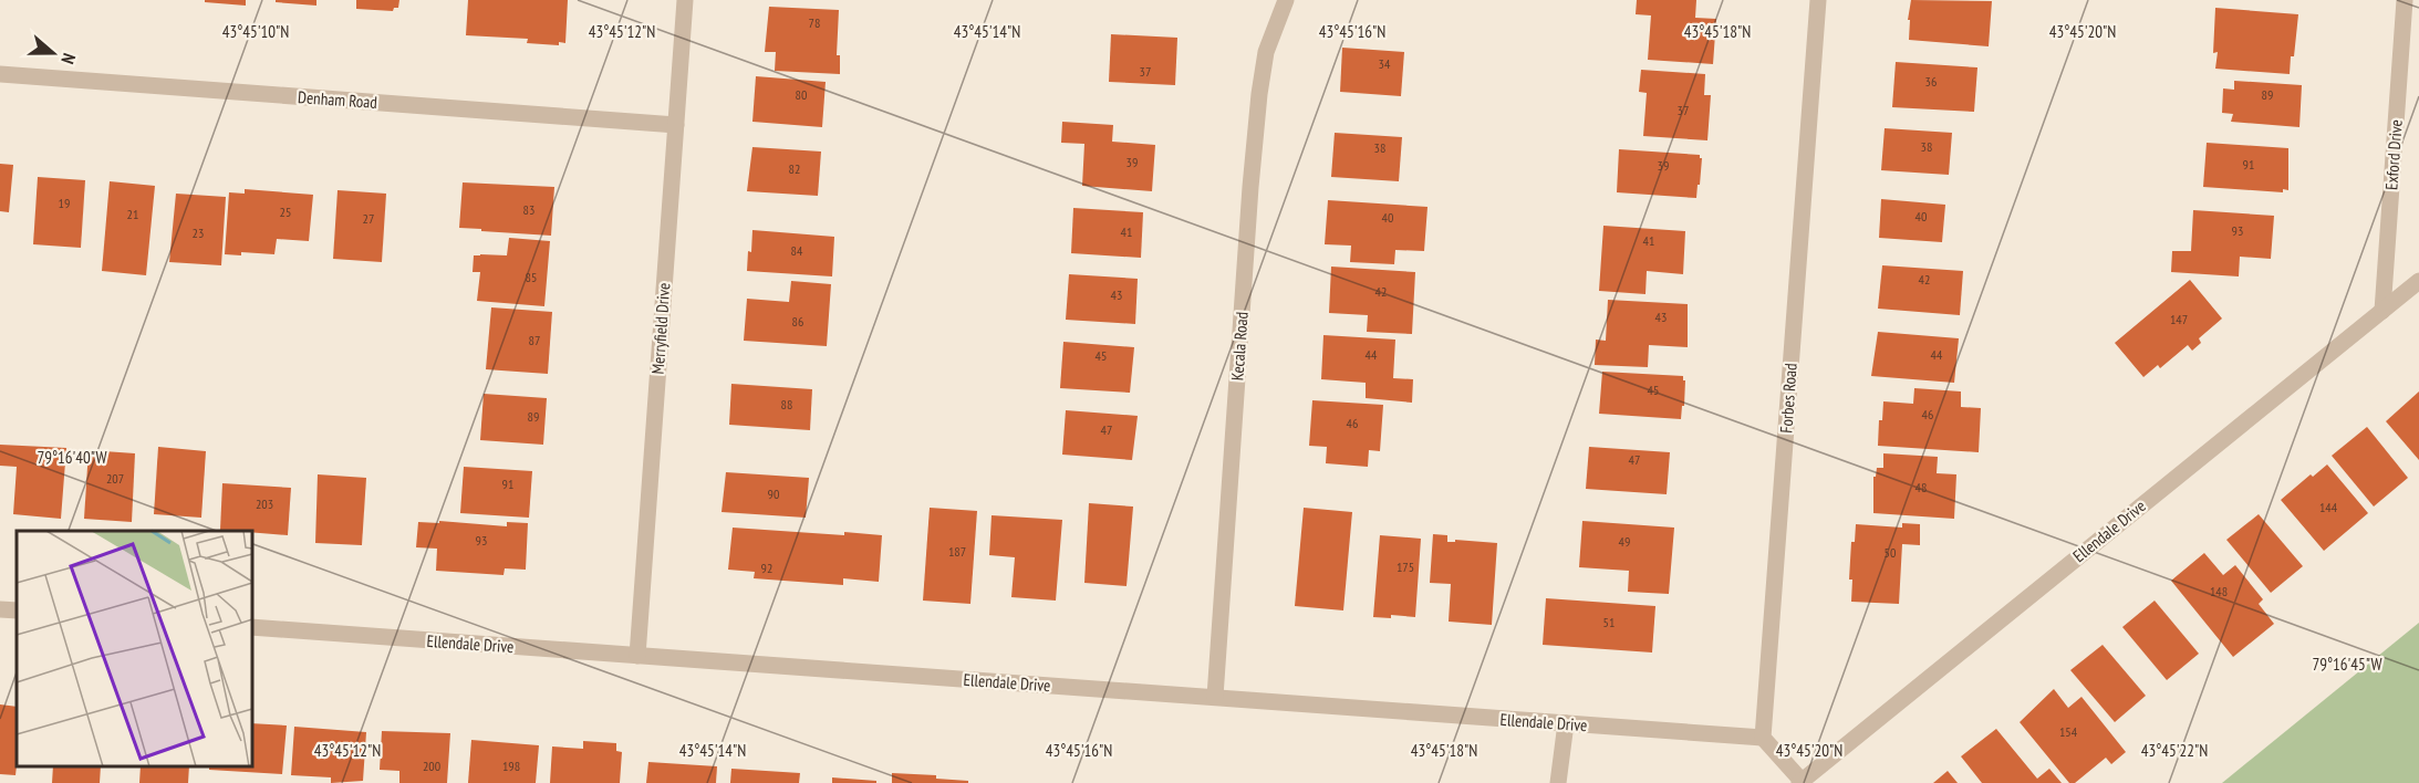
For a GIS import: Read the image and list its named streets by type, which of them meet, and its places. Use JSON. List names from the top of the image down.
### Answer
{
  "streets": {
    "street": [
      "Denham Road",
      "Exford Drive",
      "Merryfield Drive",
      "Kecala Road",
      "Forbes Road",
      "Ellendale Drive"
    ]
  },
  "crossings": [
    ["Denham Road", "Merryfield Drive"],
    ["Exford Drive", "Ellendale Drive"],
    ["Merryfield Drive", "Ellendale Drive"],
    ["Kecala Road", "Ellendale Drive"],
    ["Forbes Road", "Ellendale Drive"]
  ],
  "house_numbers": [
    "78",
    "34",
    "37",
    "36",
    "80",
    "89",
    "37",
    "38",
    "38",
    "39",
    "91",
    "39",
    "82",
    "19",
    "83",
    "25",
    "21",
    "40",
    "40",
    "27",
    "93",
    "41",
    "23",
    "41",
    "84",
    "85",
    "42",
    "42",
    "43",
    "43",
    "147",
    "86",
    "87",
    "44",
    "44",
    "45",
    "45",
    "88",
    "46",
    "89",
    "46",
    "47",
    "47",
    "207",
    "91",
    "48",
    "90",
    "203",
    "144",
    "93",
    "49",
    "187",
    "50",
    "175",
    "92",
    "148",
    "51",
    "154",
    "200",
    "198"
  ],
  "north": "right",
  "coordinates": [
    "43°45'10\"N",
    "43°45'12\"N",
    "43°45'14\"N",
    "43°45'16\"N",
    "43°45'18\"N",
    "43°45'20\"N",
    "79°16'40\"W",
    "79°16'45\"W",
    "43°45'22\"N"
  ]
}
